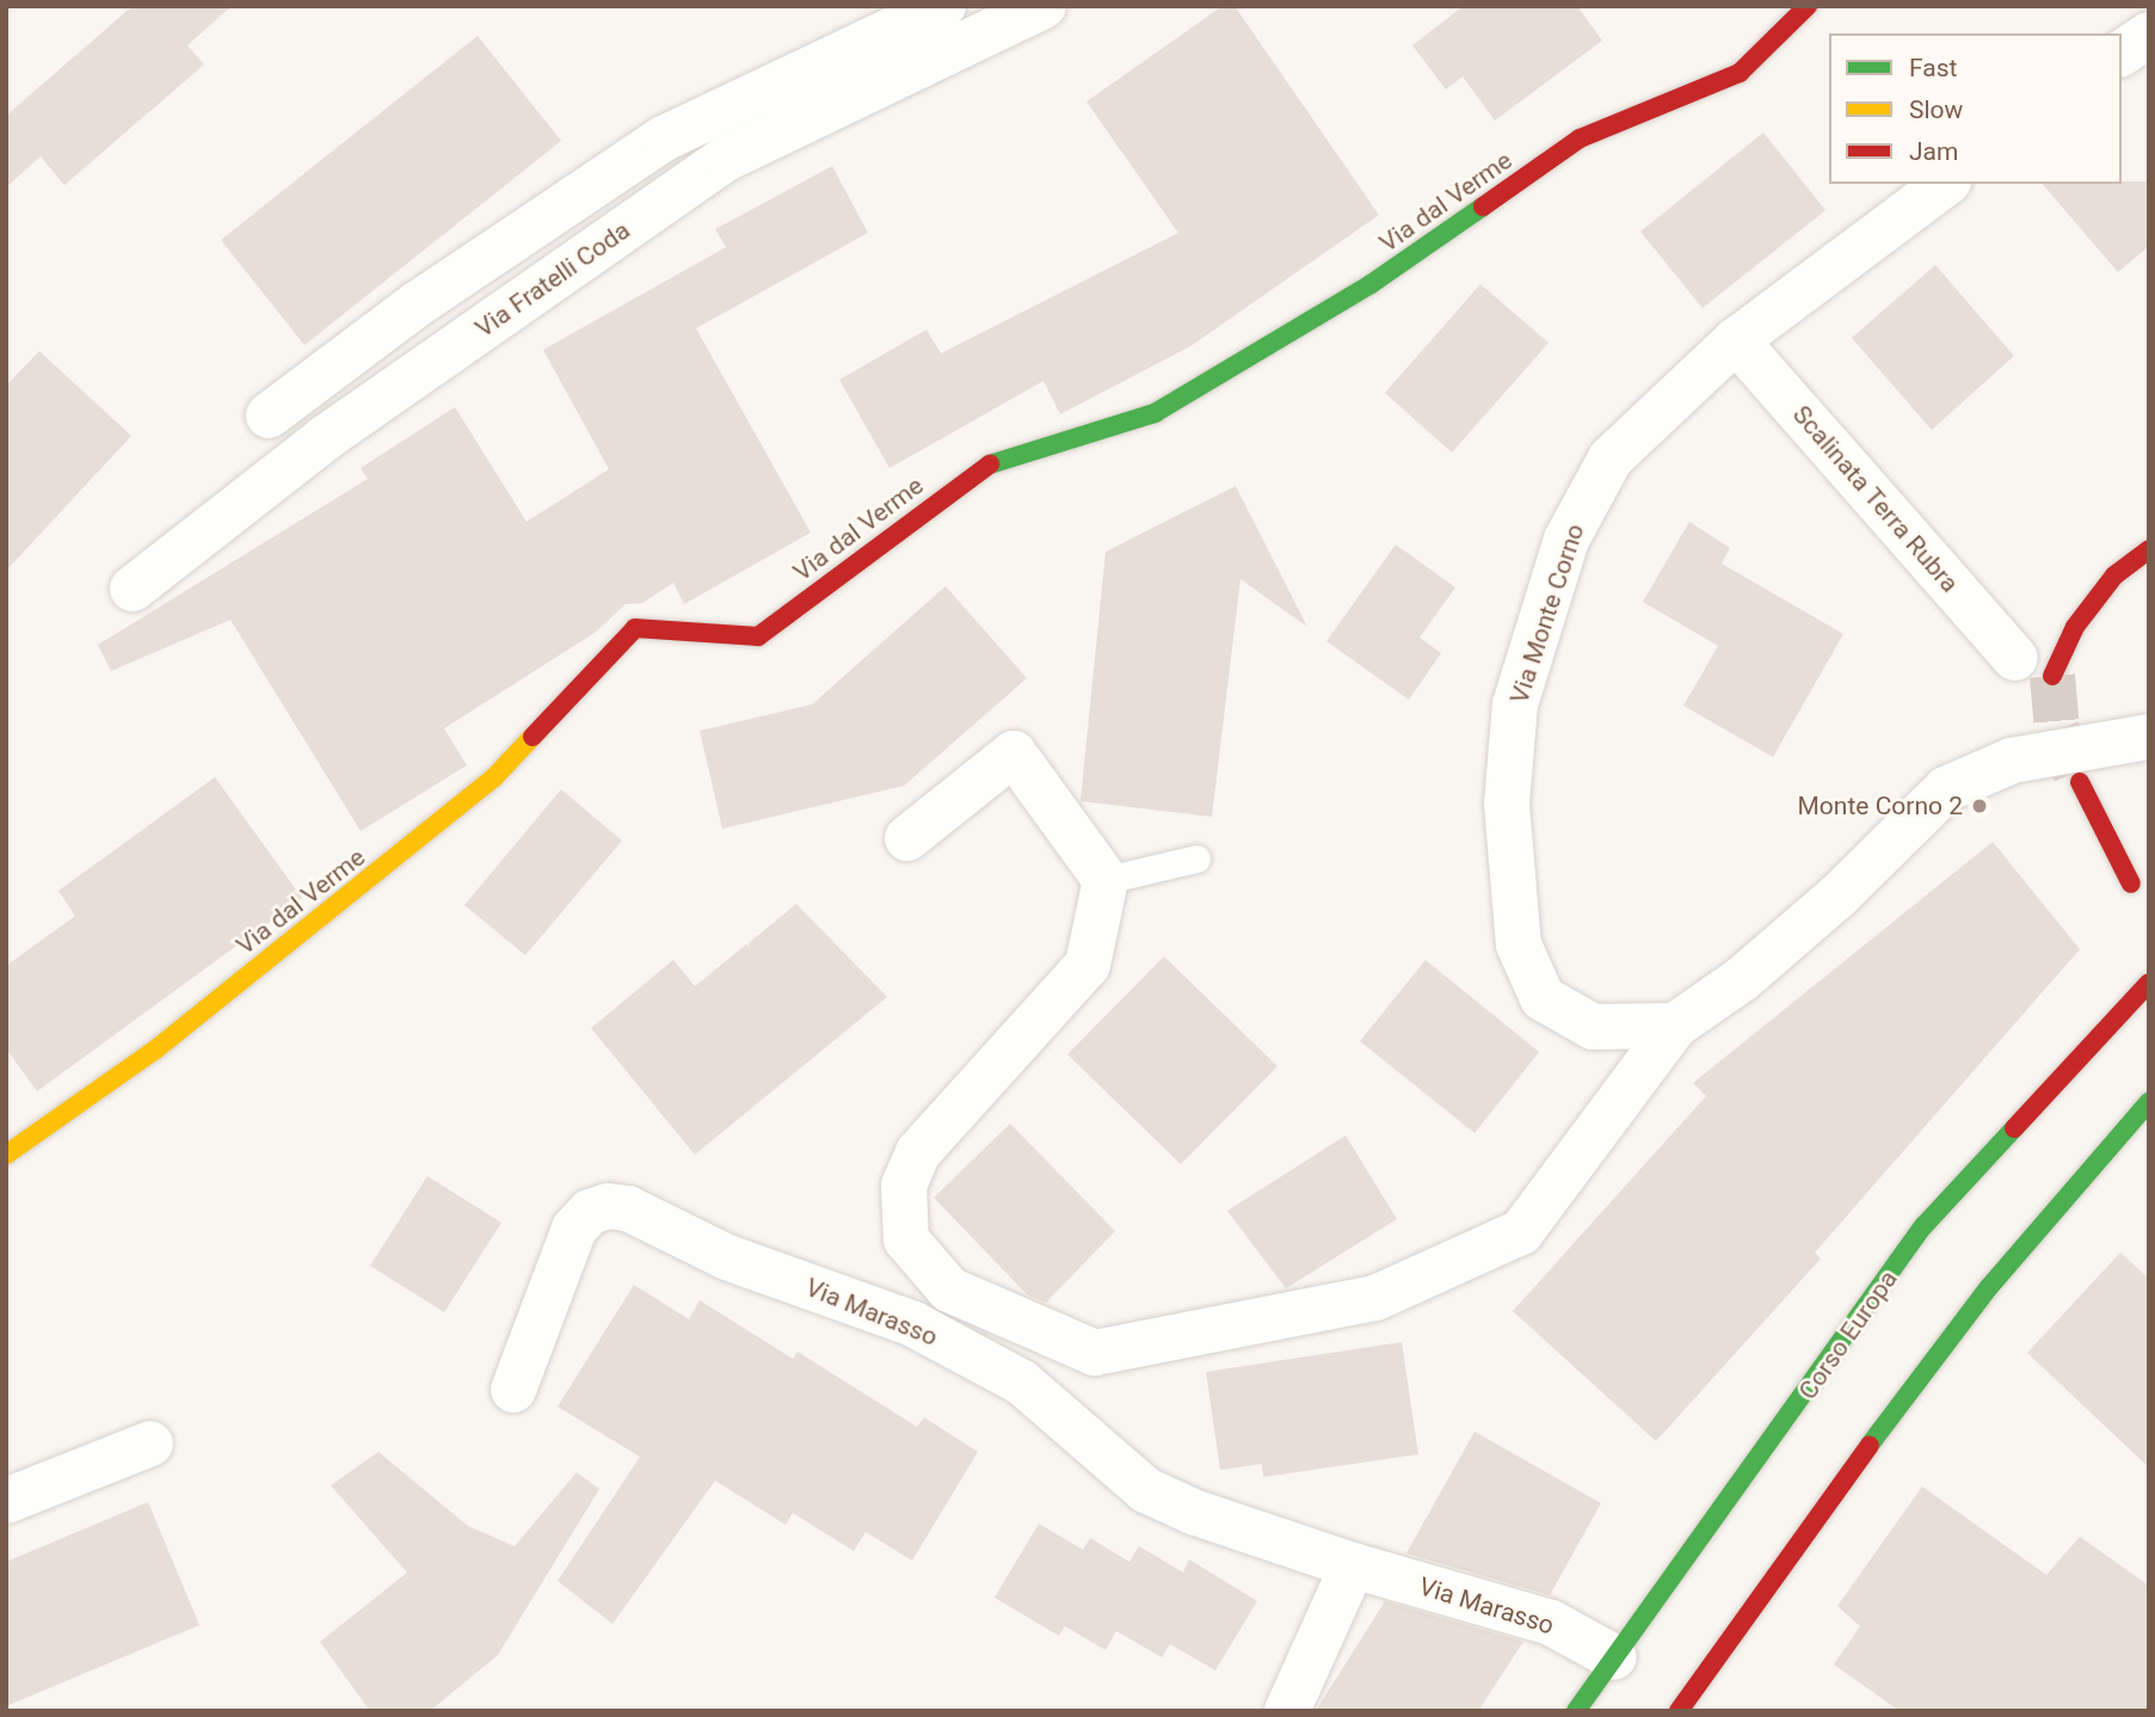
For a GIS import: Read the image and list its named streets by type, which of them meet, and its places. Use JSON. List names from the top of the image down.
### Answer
{
  "streets": {
    "street": [
      "Via dal Verme",
      "Via Fratelli Coda",
      "Scalinata Terra Rubra",
      "Via Monte Corno",
      "Via Marasso",
      "Corso Europa"
    ]
  },
  "crossings": [
    ["Scalinata Terra Rubra", "Via Monte Corno"],
    ["Via Marasso", "Corso Europa"]
  ],
  "places": ["Monte Corno 2"],
  "legend": ["Fast", "Slow", "Jam"]
}
